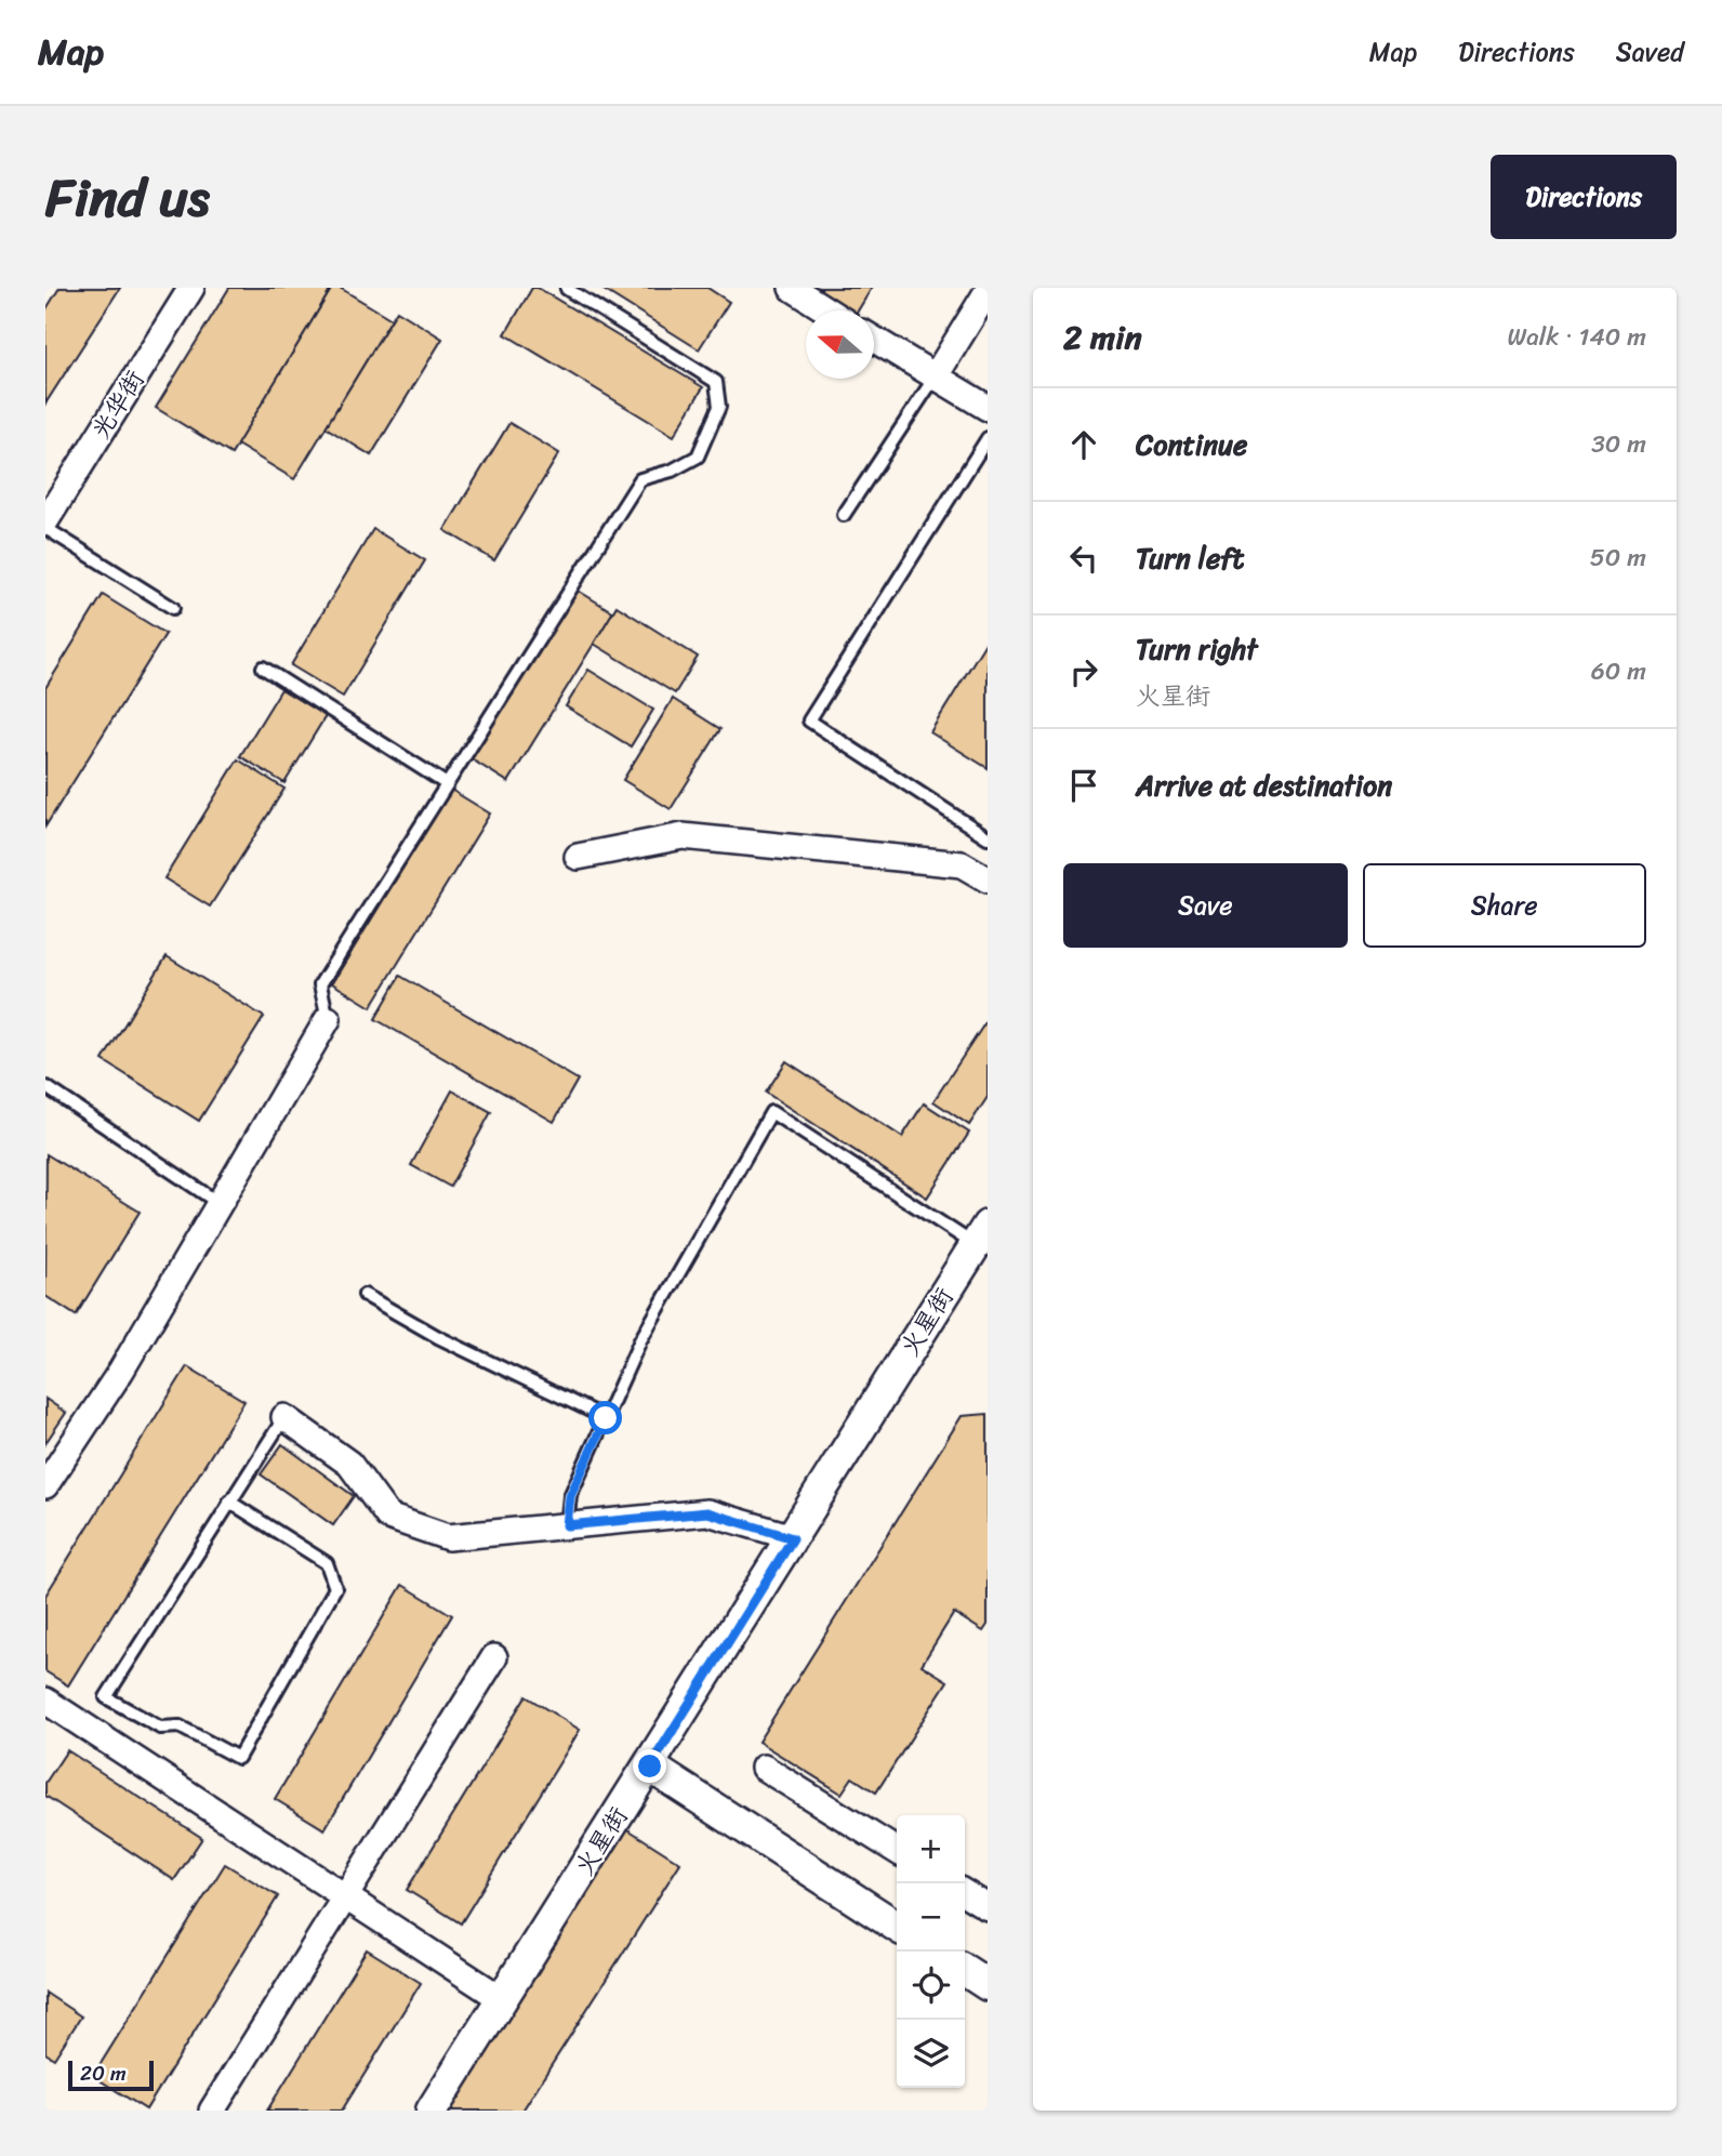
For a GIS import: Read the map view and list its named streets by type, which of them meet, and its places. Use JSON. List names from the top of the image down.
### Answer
{
  "streets": {
    "street": ["光华街", "火星街"]
  },
  "scale_bar": "20 m",
  "north": "left",
  "page": {
    "header": "Map",
    "nav": ["Map", "Directions", "Saved"],
    "title": "Find us",
    "buttons": [
      "Directions",
      ["Save", "Share"]
    ],
    "heading": ["2 min", "Walk · 140 m"],
    "list": [
      ["Continue", "30 m"],
      ["Turn left", "50 m"],
      ["Turn right", "火星街", "60 m"],
      "Arrive at destination"
    ],
    "map_buttons": ["+", "−"],
    "scale": "20 m"
  }
}
